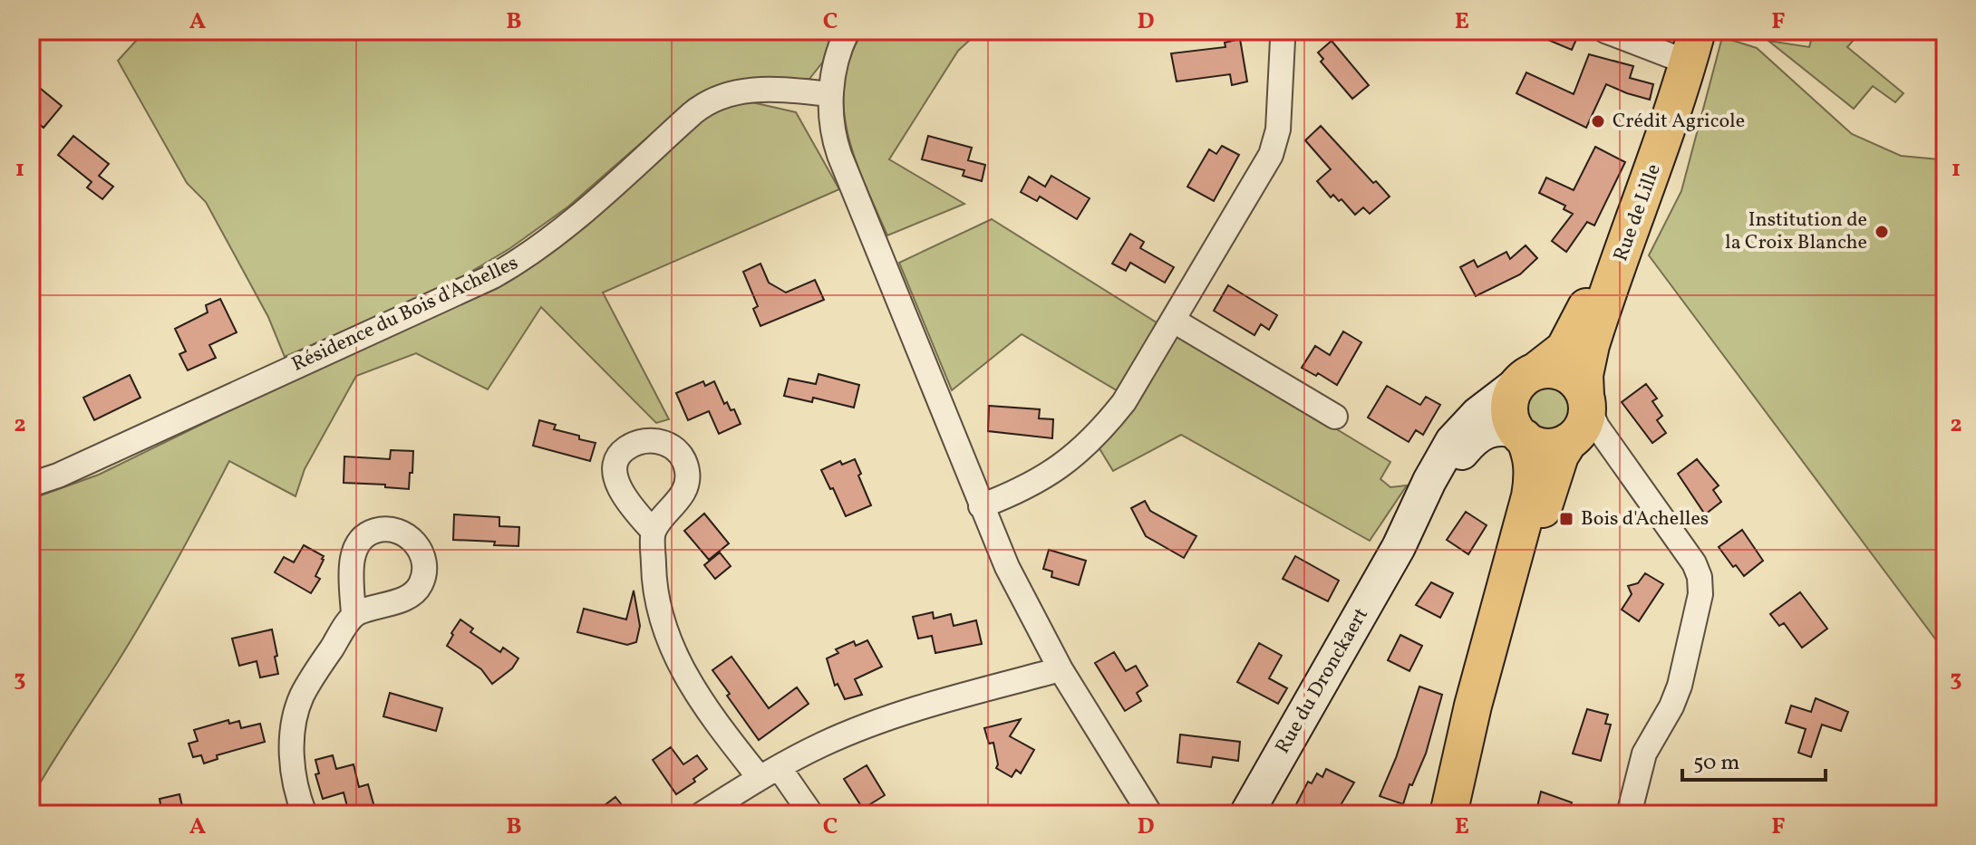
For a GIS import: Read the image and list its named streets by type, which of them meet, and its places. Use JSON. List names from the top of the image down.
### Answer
{
  "streets": {
    "main road": ["Rue de Lille", "Rue du Dronckaert"],
    "street": ["Résidence du Bois d'Achelles"]
  },
  "crossings": [
    ["Rue de Lille", "Rue du Dronckaert"]
  ],
  "places": {
    "other": ["Crédit Agricole", "Institution de la Croix Blanche"],
    "transit": ["Bois d'Achelles"]
  },
  "scale_bar": "50 m",
  "grid": {
    "columns": [
      "A",
      "B",
      "C",
      "D",
      "E",
      "F"
    ],
    "rows": ["1", "2", "3"]
  }
}
